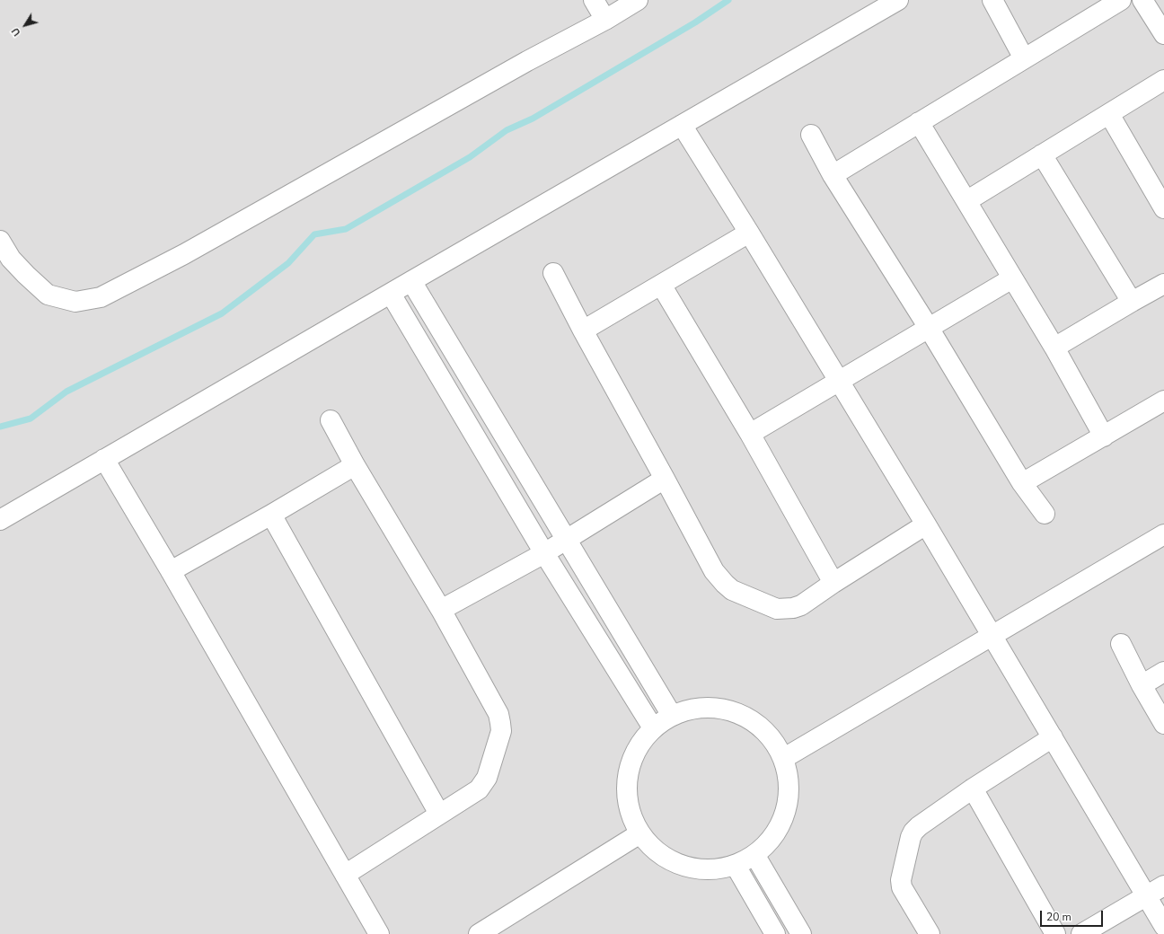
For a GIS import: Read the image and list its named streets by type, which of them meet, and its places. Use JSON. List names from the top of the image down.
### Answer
{
  "scale_bar": "20 m",
  "north": "bottom left"
}
